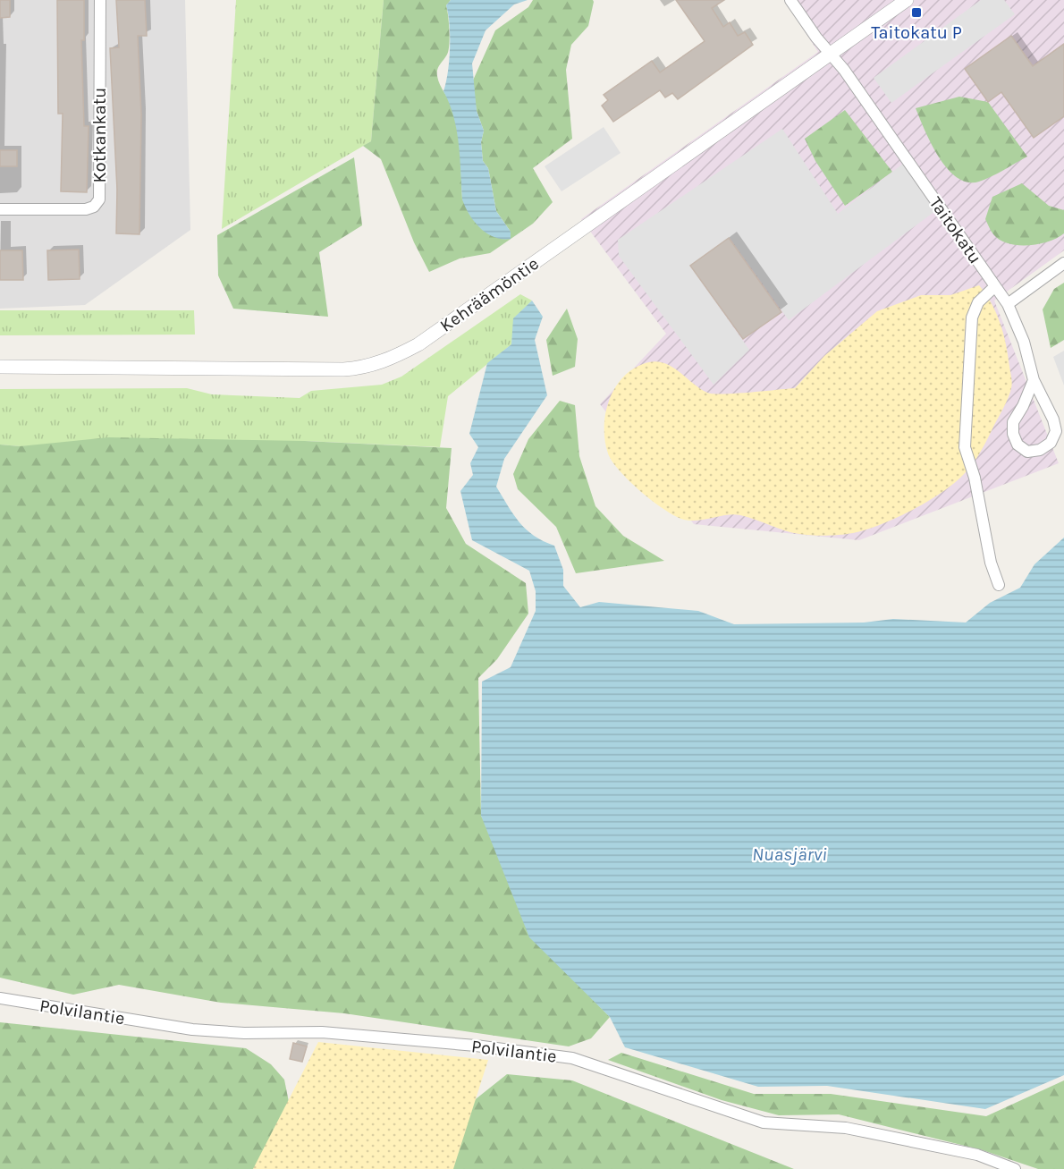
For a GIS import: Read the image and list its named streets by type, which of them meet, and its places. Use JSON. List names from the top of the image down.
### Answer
{
  "streets": {
    "street": [
      "Kotkankatu",
      "Taitokatu",
      "Kehräämöntie",
      "Polvilantie"
    ]
  },
  "crossings": [
    ["Taitokatu", "Kehräämöntie"]
  ],
  "water": ["Nuasjärvi"],
  "places": {
    "transit": ["Taitokatu P"]
  }
}
